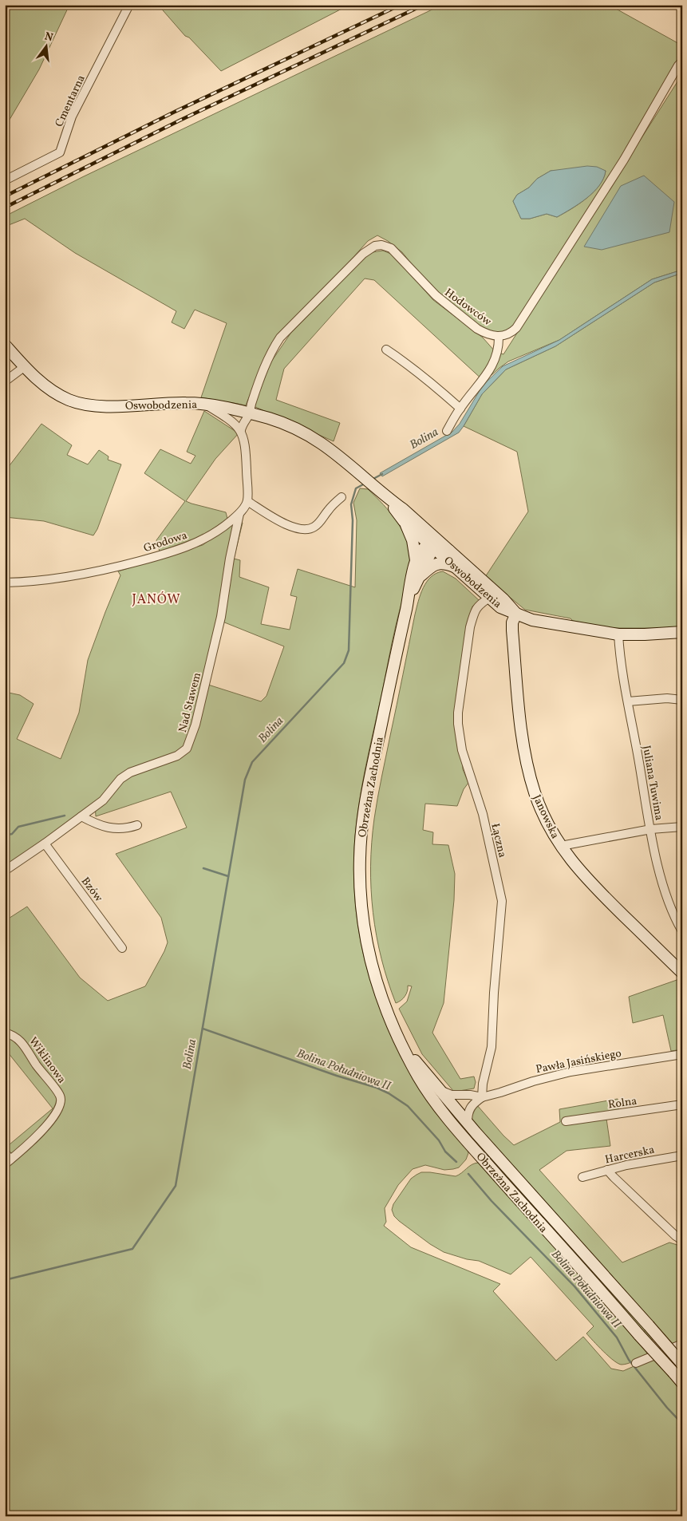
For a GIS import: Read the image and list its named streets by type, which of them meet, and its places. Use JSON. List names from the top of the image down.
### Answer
{
  "streets": {
    "street": [
      "Cmentarna",
      "Hodowców",
      "Oswobodzenia",
      "Grodowa",
      "Nad Stawem",
      "Juliana Tuwima",
      "Obrzeżna Zachodnia",
      "Janowska",
      "Łączna",
      "Bzów",
      "Wiklinowa",
      "Pawła Jasińskiego",
      "Rolna",
      "Harcerska"
    ]
  },
  "crossings": [
    ["Hodowców", "Oswobodzenia"],
    ["Oswobodzenia", "Juliana Tuwima"],
    ["Oswobodzenia", "Obrzeżna Zachodnia"],
    ["Oswobodzenia", "Janowska"],
    ["Oswobodzenia", "Łączna"],
    ["Grodowa", "Nad Stawem"],
    ["Nad Stawem", "Bzów"],
    ["Obrzeżna Zachodnia", "Pawła Jasińskiego"],
    ["Łączna", "Pawła Jasińskiego"]
  ],
  "districts": ["JANÓW"],
  "water": ["Bolina", "Bolina Południowa II"],
  "north": "top"
}
